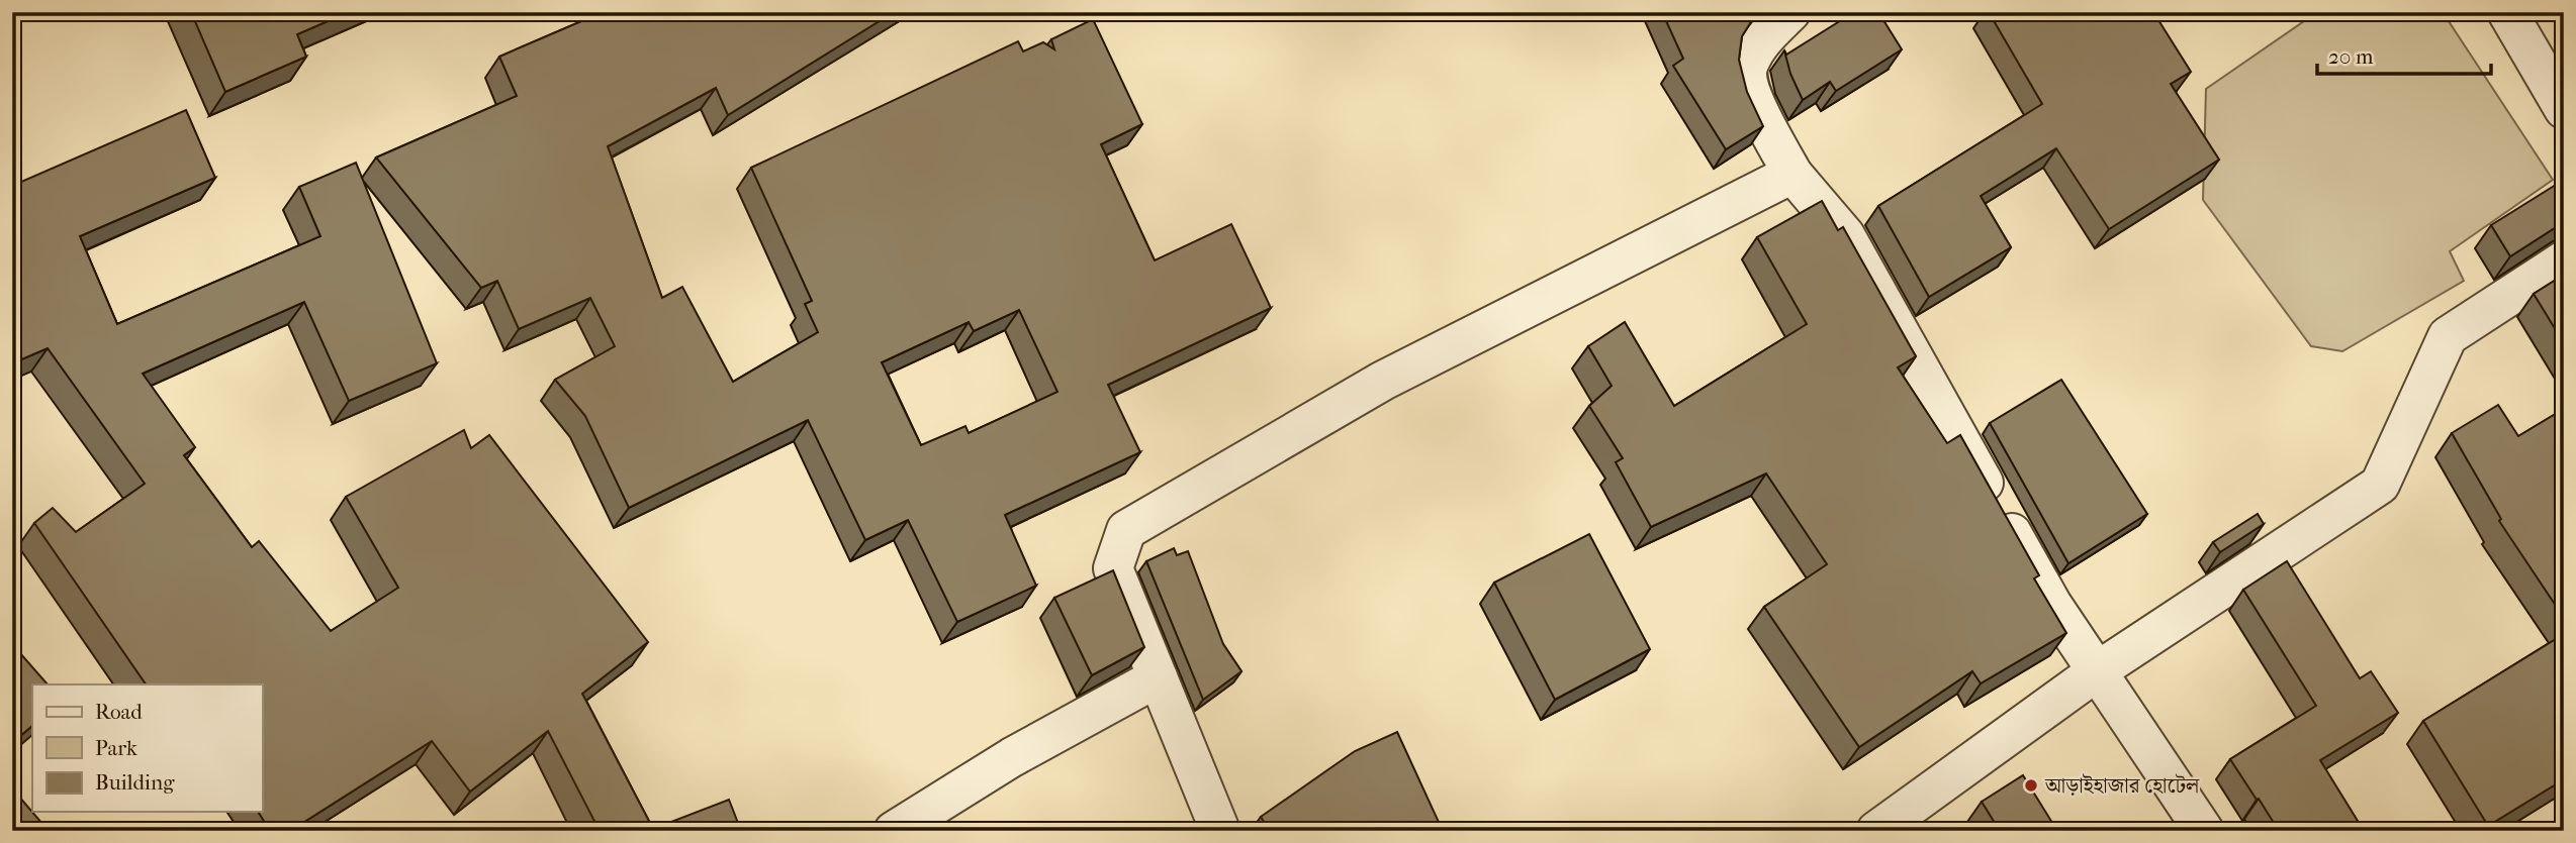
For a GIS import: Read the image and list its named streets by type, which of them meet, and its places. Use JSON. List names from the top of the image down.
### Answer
{
  "places": ["আড়াইহাজার হোটেল"],
  "legend": ["Road", "Park", "Building"],
  "scale_bar": "20 m"
}
